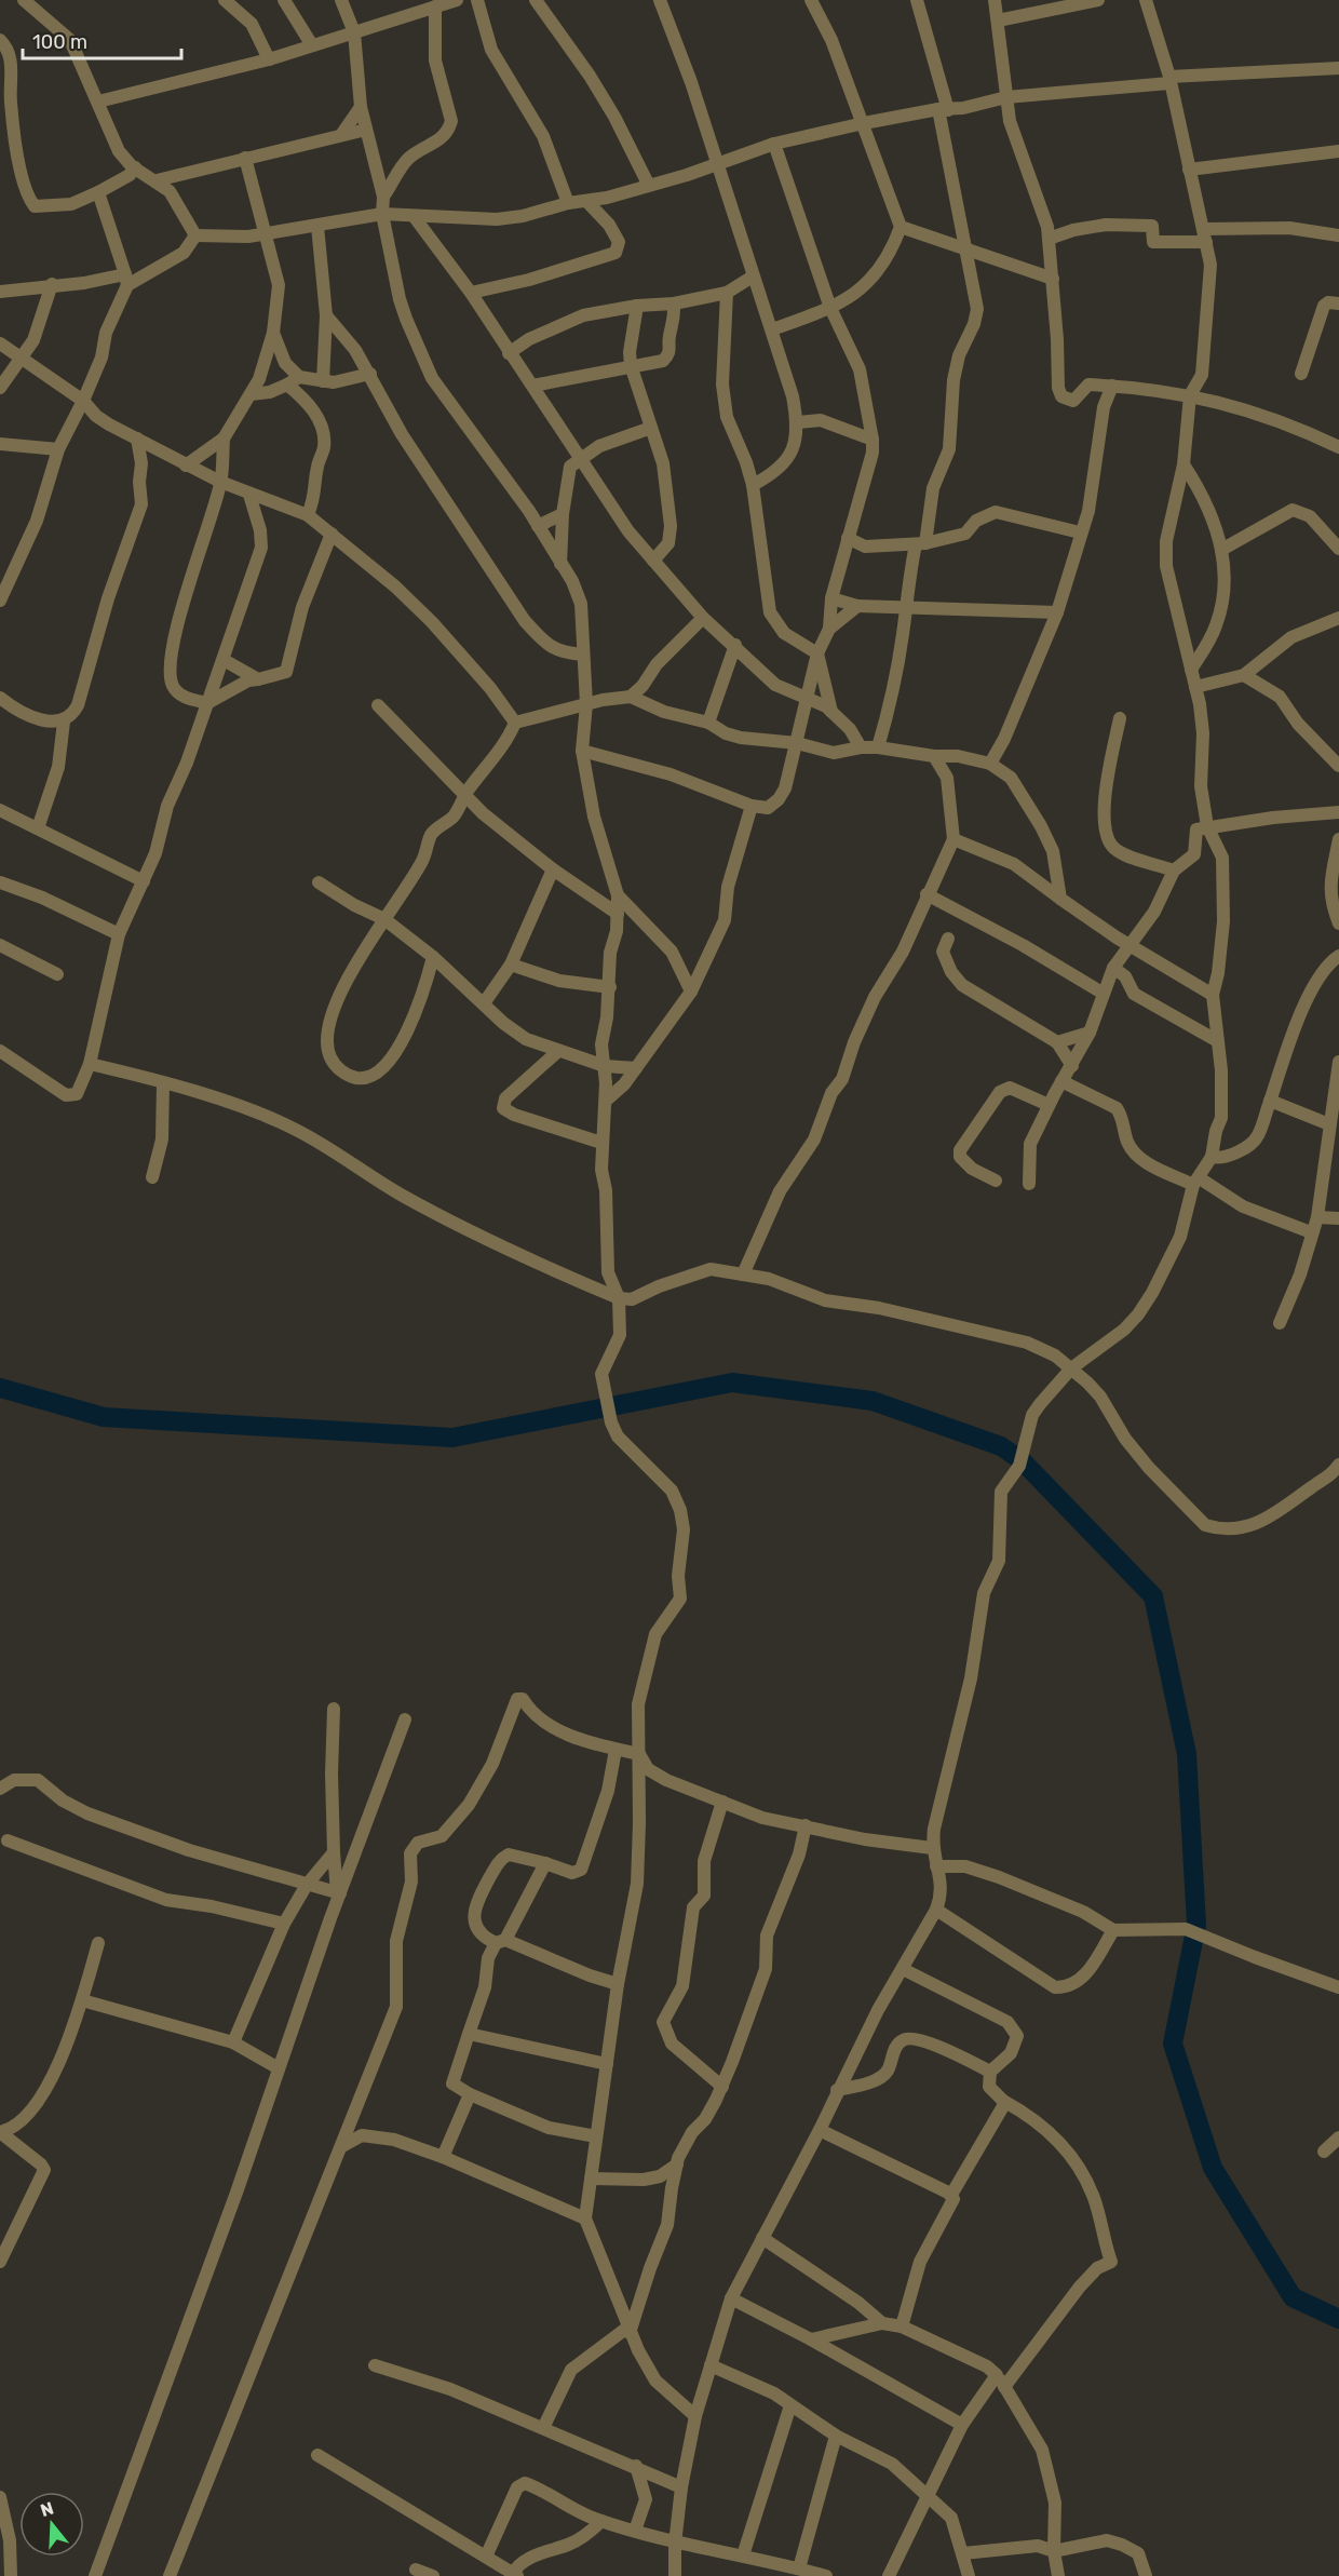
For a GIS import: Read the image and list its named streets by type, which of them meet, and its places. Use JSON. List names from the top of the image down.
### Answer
{
  "scale_bar": "100 m",
  "north": "top"
}
